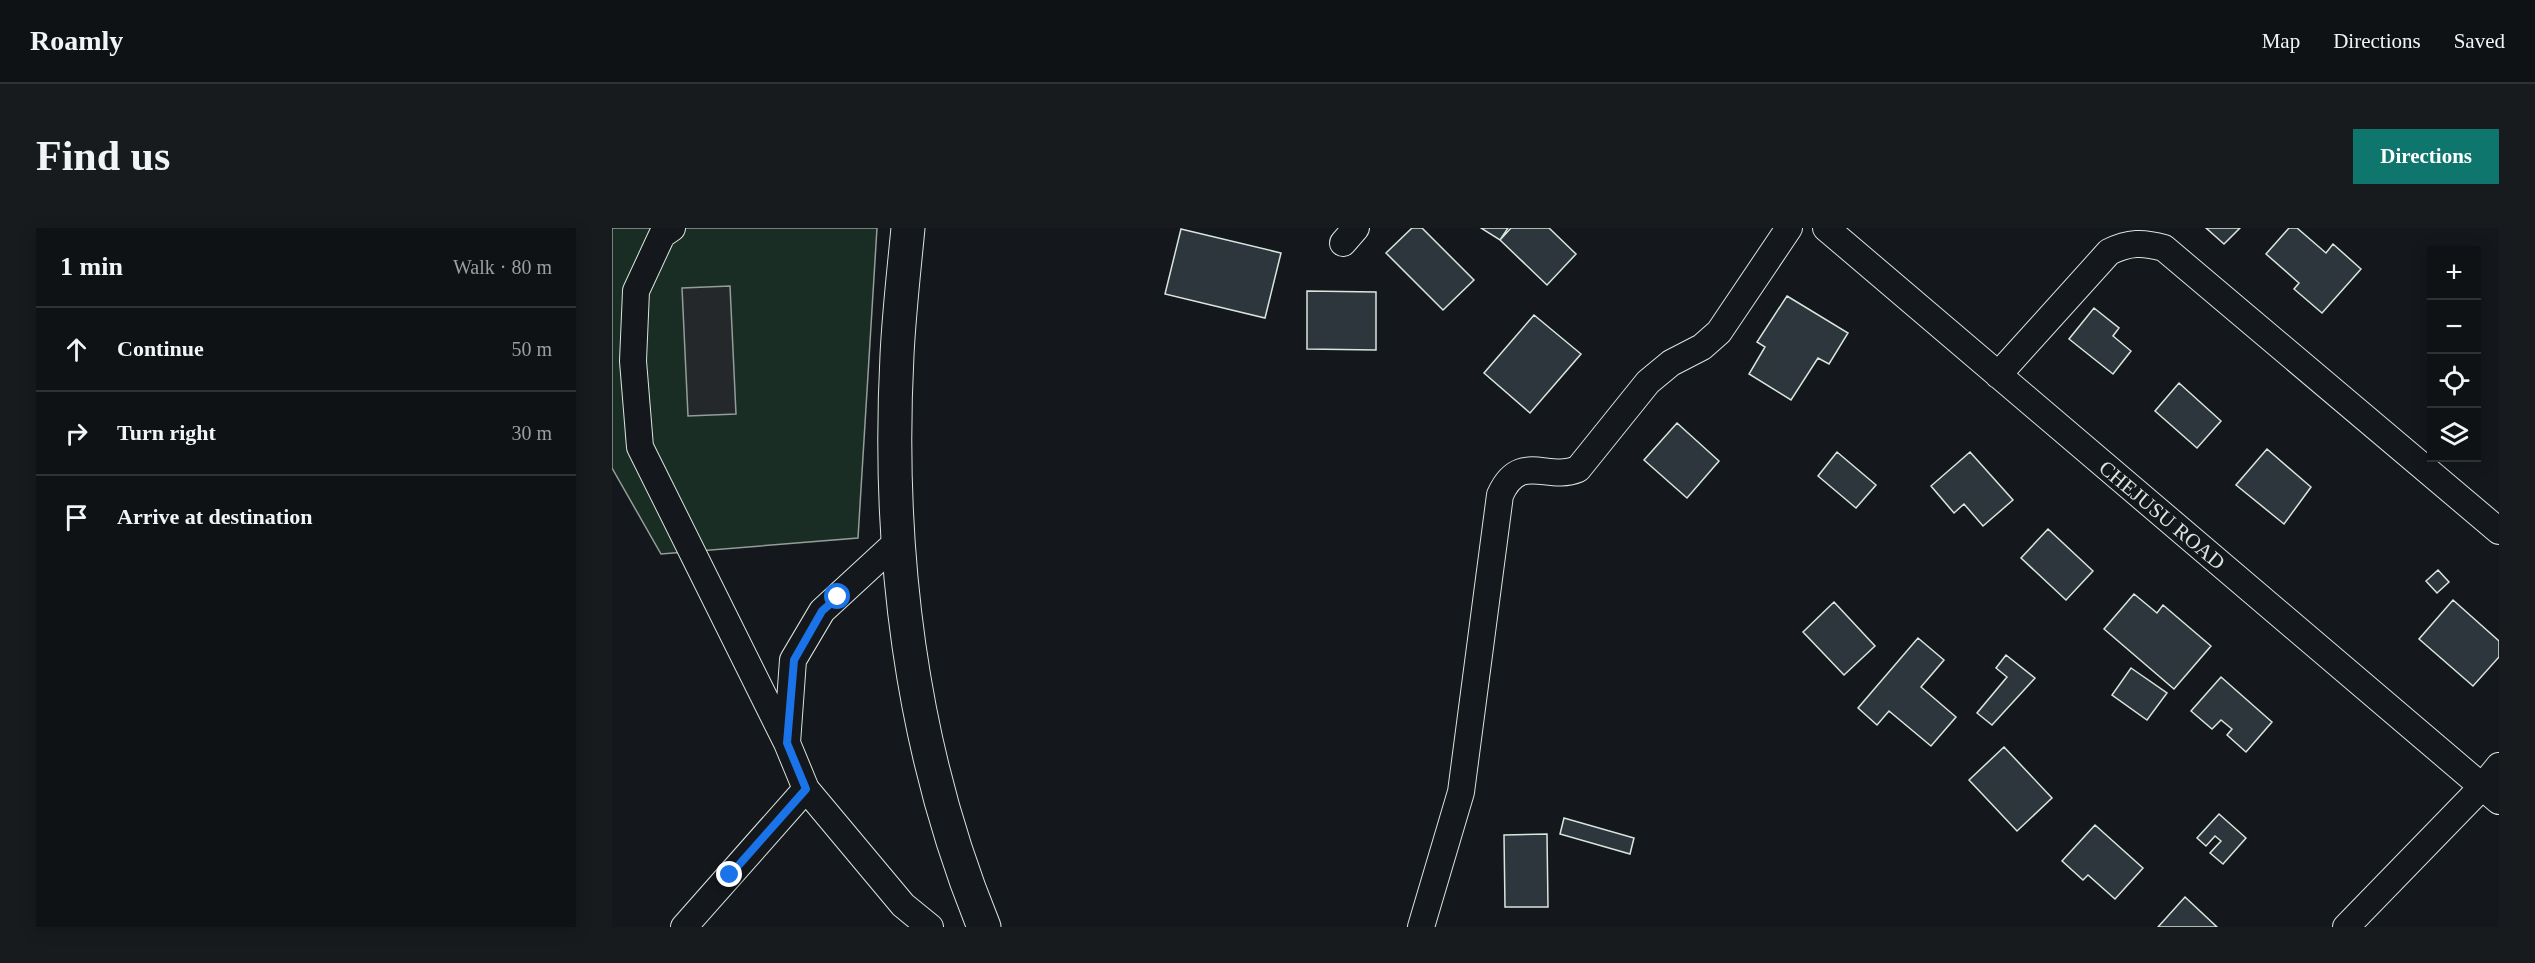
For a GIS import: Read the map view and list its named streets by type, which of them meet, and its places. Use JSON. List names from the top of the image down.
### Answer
{
  "streets": {
    "street": ["CHEJUSU ROAD"]
  },
  "page": {
    "header": "Roamly",
    "nav": ["Map", "Directions", "Saved"],
    "buttons": "Directions",
    "title": "Find us",
    "heading": ["1 min", "Walk · 80 m"],
    "map_buttons": ["+", "−"],
    "list": [
      ["Continue", "50 m"],
      ["Turn right", "30 m"],
      "Arrive at destination"
    ]
  }
}
